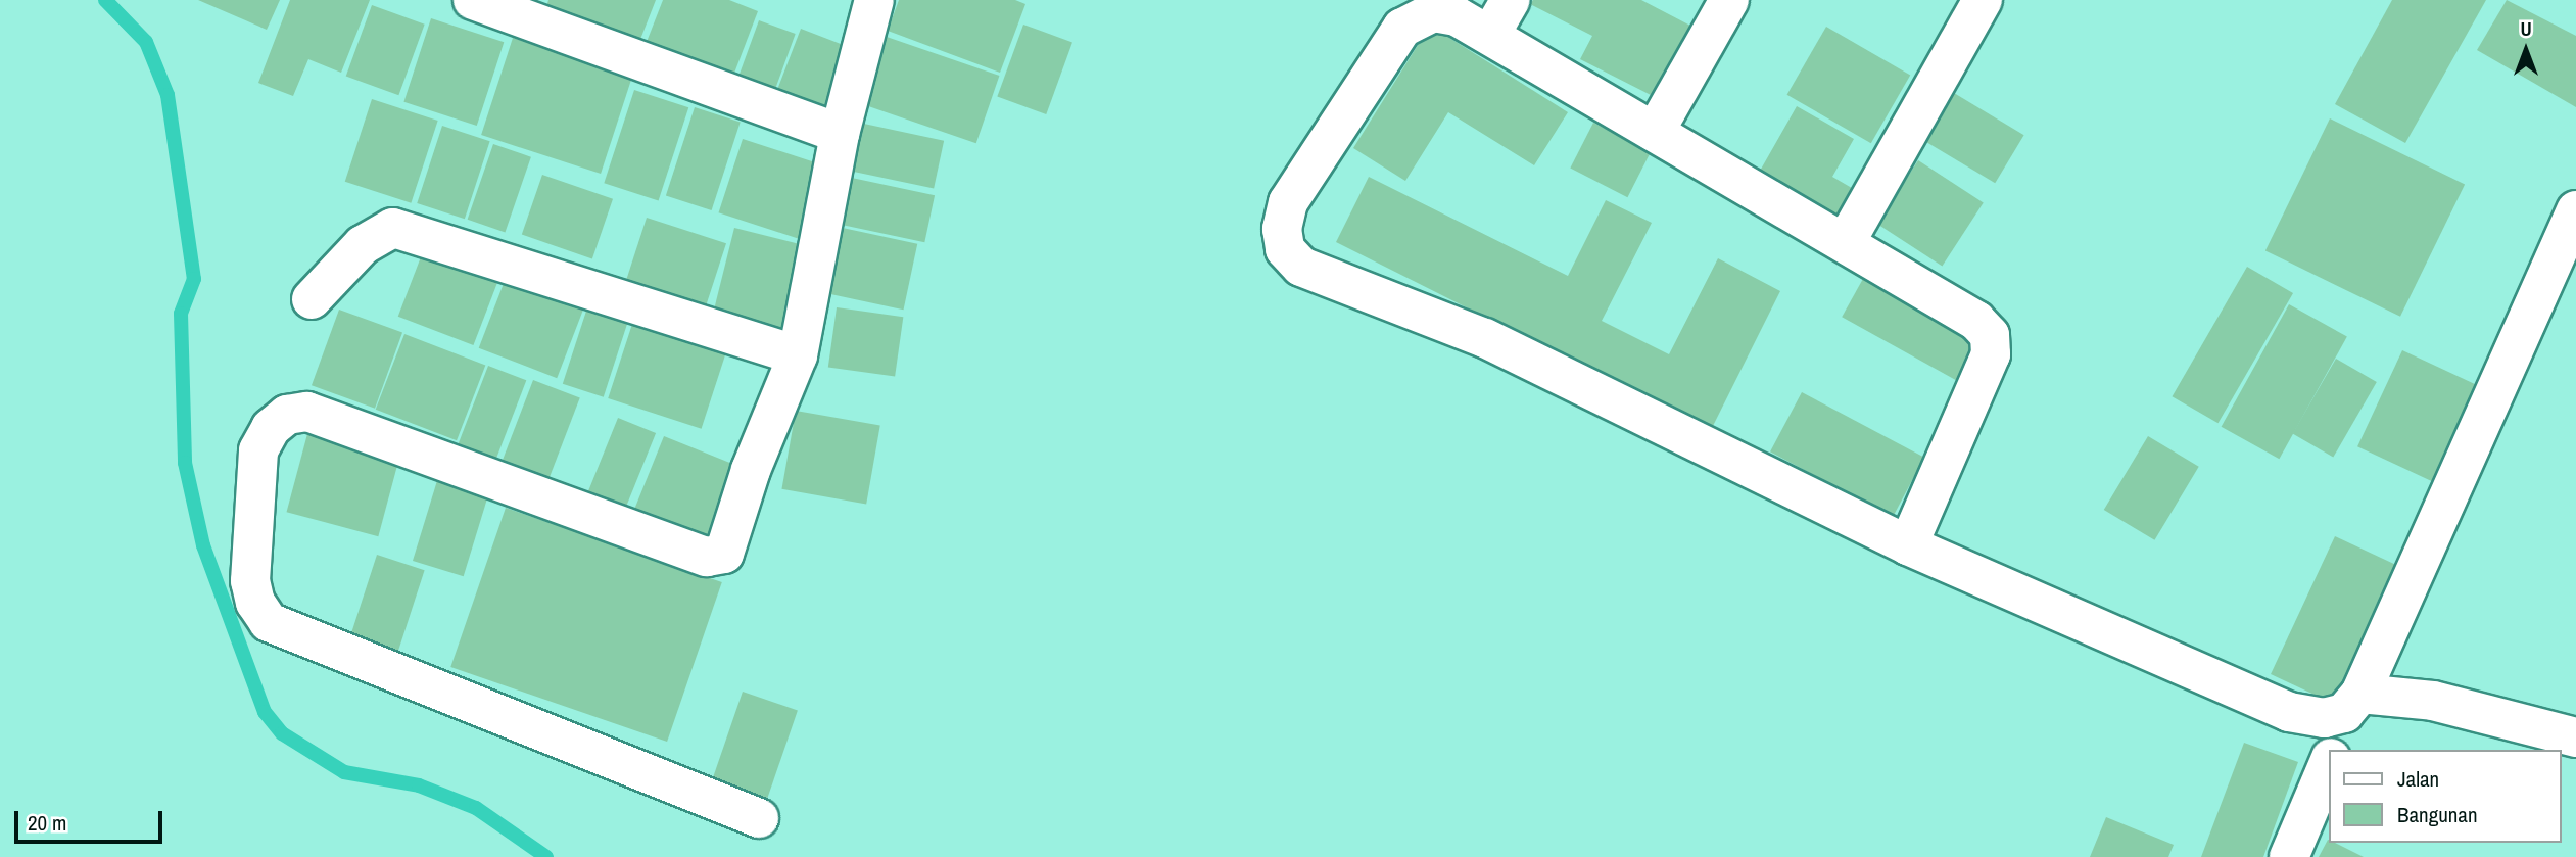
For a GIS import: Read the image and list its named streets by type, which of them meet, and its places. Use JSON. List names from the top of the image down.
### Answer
{
  "legend": ["Jalan", "Bangunan"],
  "scale_bar": "20 m",
  "north": "top"
}
